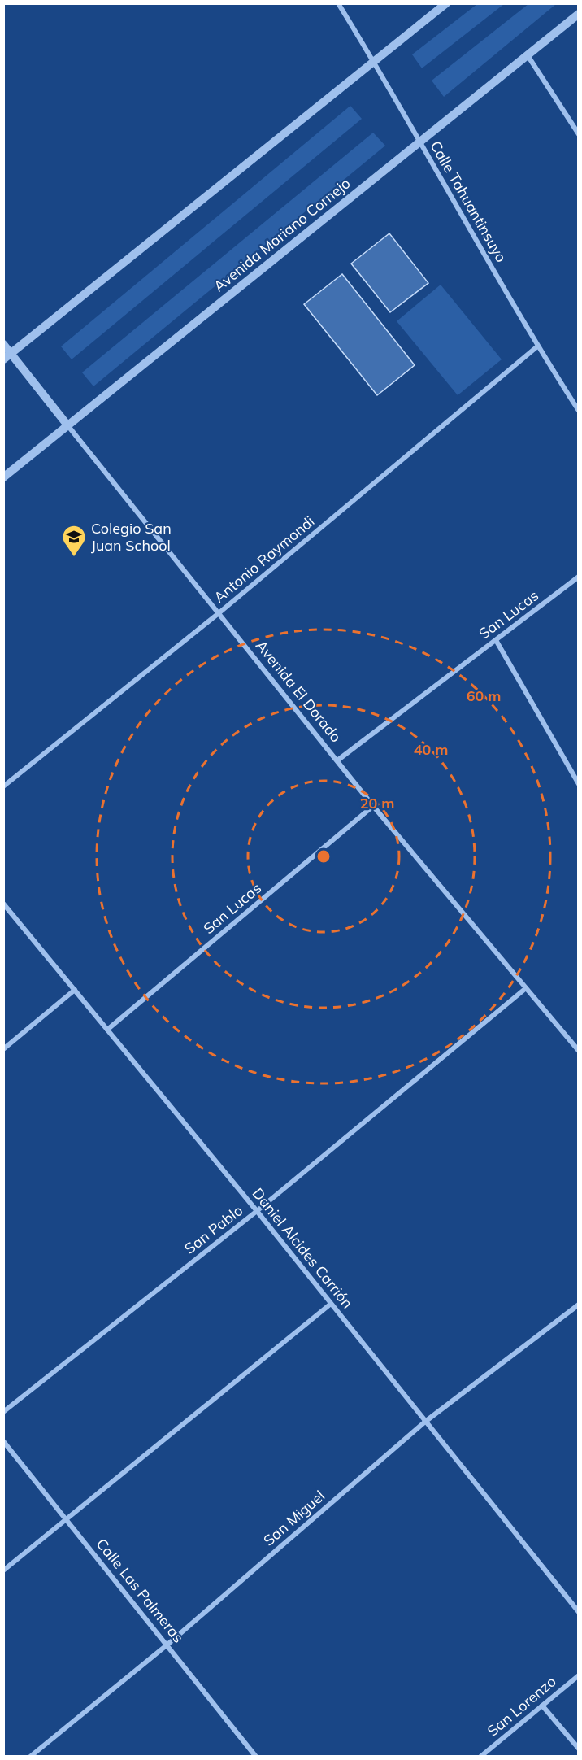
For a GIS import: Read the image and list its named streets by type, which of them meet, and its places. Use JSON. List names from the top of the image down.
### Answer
{
  "streets": {
    "street": [
      "Calle Tahuantinsuyo",
      "Avenida Mariano Cornejo",
      "Antonio Raymondi",
      "San Lucas",
      "Avenida El Dorado",
      "San Pablo",
      "Daniel Alcides Carrión",
      "San Miguel",
      "Calle Las Palmeras",
      "San Lorenzo"
    ]
  },
  "crossings": [
    ["Calle Tahuantinsuyo", "Avenida Mariano Cornejo"],
    ["Calle Tahuantinsuyo", "Antonio Raymondi"],
    ["Avenida Mariano Cornejo", "Avenida El Dorado"],
    ["Antonio Raymondi", "Avenida El Dorado"],
    ["San Lucas", "Avenida El Dorado"],
    ["San Lucas", "Daniel Alcides Carrión"],
    ["Avenida El Dorado", "San Pablo"],
    ["San Pablo", "Daniel Alcides Carrión"],
    ["Daniel Alcides Carrión", "San Miguel"],
    ["San Miguel", "Calle Las Palmeras"]
  ],
  "places": {
    "school or university": ["Colegio San Juan School"]
  },
  "rings": ["60 m", "40 m", "20 m"]
}
